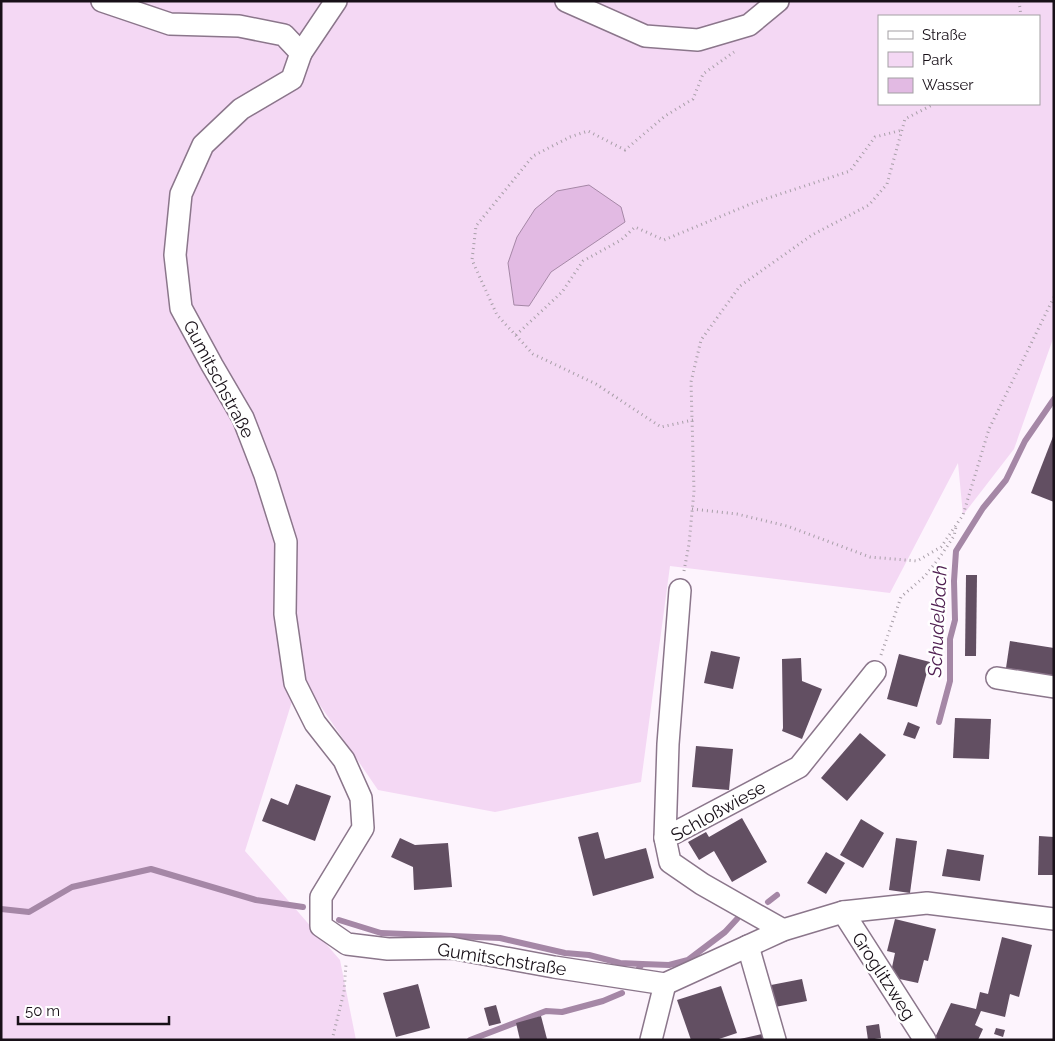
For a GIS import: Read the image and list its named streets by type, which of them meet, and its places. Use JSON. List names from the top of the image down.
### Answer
{
  "streets": {
    "street": ["Gumitschstraße", "Schloßwiese", "Groglitzweg"]
  },
  "water": ["Schudelbach"],
  "legend": ["Straße", "Park", "Wasser"],
  "scale_bar": "50 m"
}
